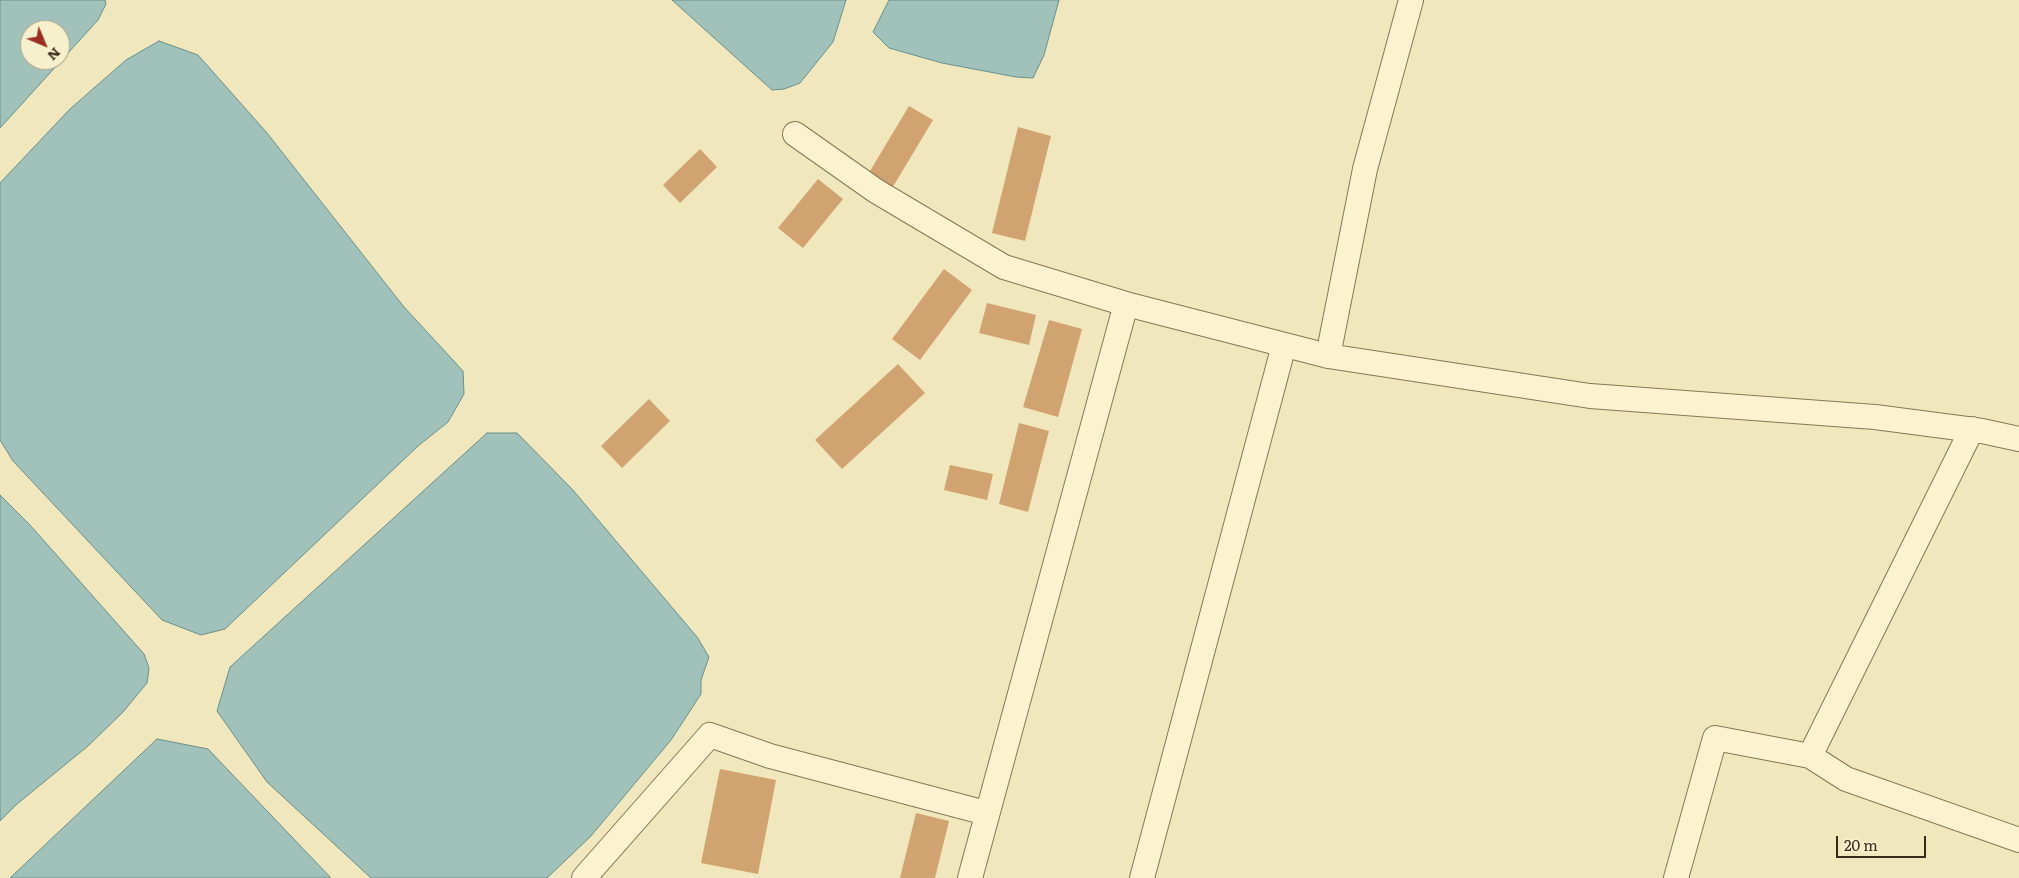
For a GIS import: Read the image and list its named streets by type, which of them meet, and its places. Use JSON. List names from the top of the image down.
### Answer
{
  "scale_bar": "20 m",
  "north": "bottom right"
}
